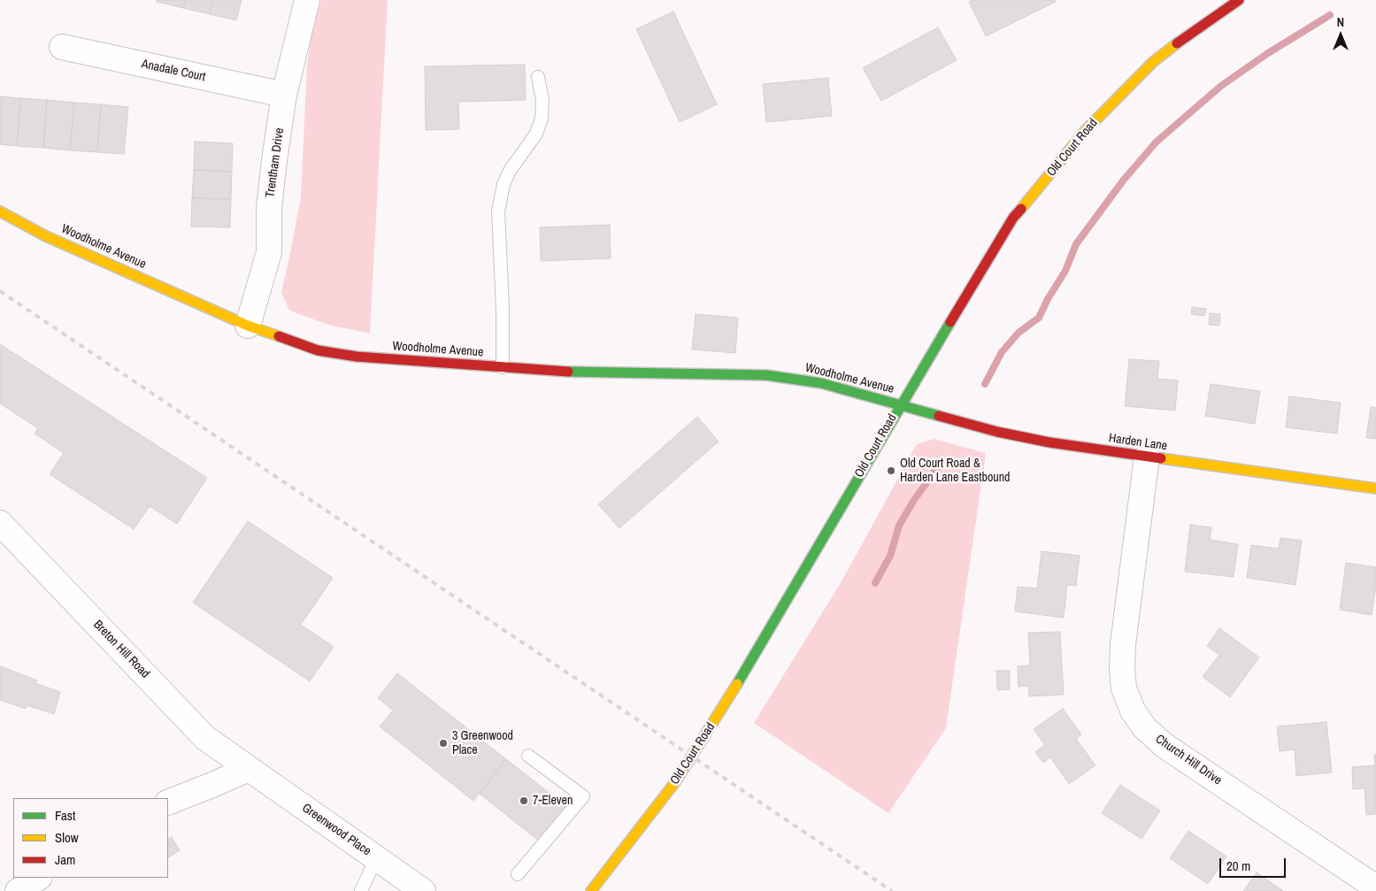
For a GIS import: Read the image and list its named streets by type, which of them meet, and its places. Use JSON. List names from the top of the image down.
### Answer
{
  "streets": {
    "street": [
      "Anadale Court",
      "Old Court Road",
      "Trentham Drive",
      "Woodholme Avenue",
      "Harden Lane",
      "Breton Hill Road",
      "Church Hill Drive",
      "Greenwood Place"
    ]
  },
  "crossings": [
    ["Anadale Court", "Trentham Drive"],
    ["Old Court Road", "Woodholme Avenue"],
    ["Old Court Road", "Harden Lane"],
    ["Trentham Drive", "Woodholme Avenue"],
    ["Woodholme Avenue", "Harden Lane"],
    ["Harden Lane", "Church Hill Drive"],
    ["Breton Hill Road", "Greenwood Place"]
  ],
  "places": ["Old Court Road & Harden Lane Eastbound", "3 Greenwood Place", "7-Eleven"],
  "legend": ["Fast", "Slow", "Jam"],
  "scale_bar": "20 m",
  "north": "top"
}
